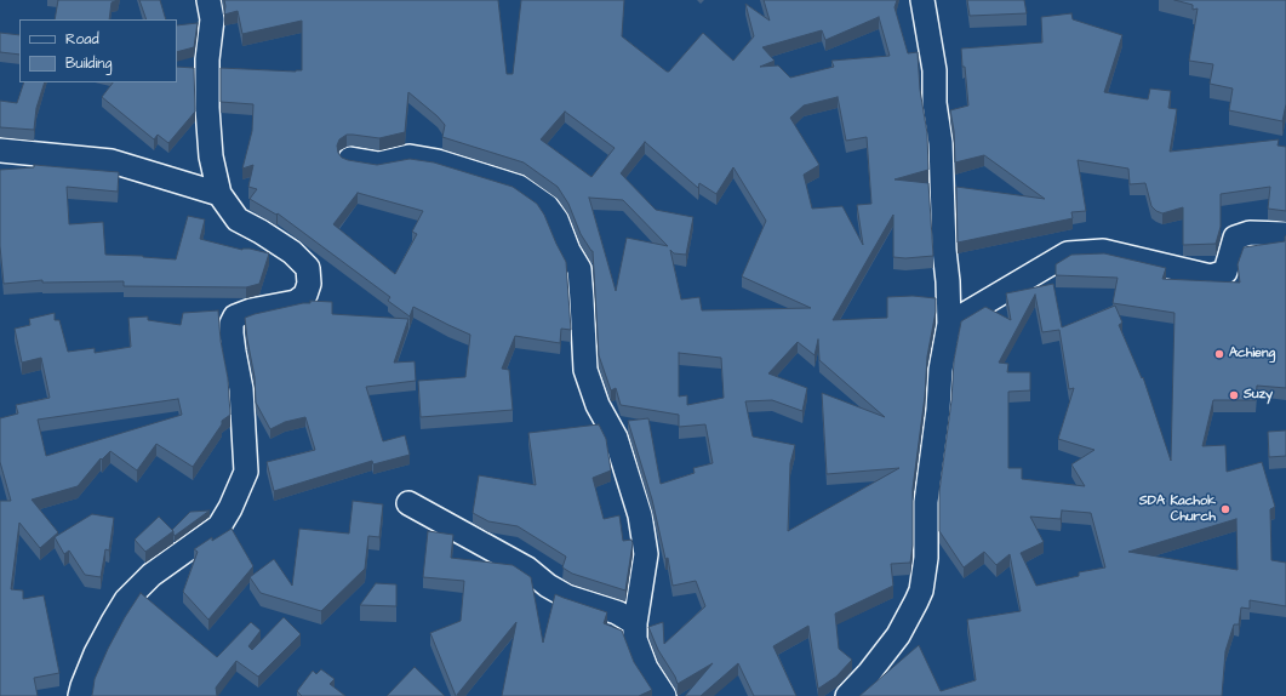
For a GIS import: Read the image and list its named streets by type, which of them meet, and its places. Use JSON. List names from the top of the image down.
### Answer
{
  "places": ["Achieng", "Suzy", "SDA Kachok Church"],
  "legend": ["Road", "Building"]
}
